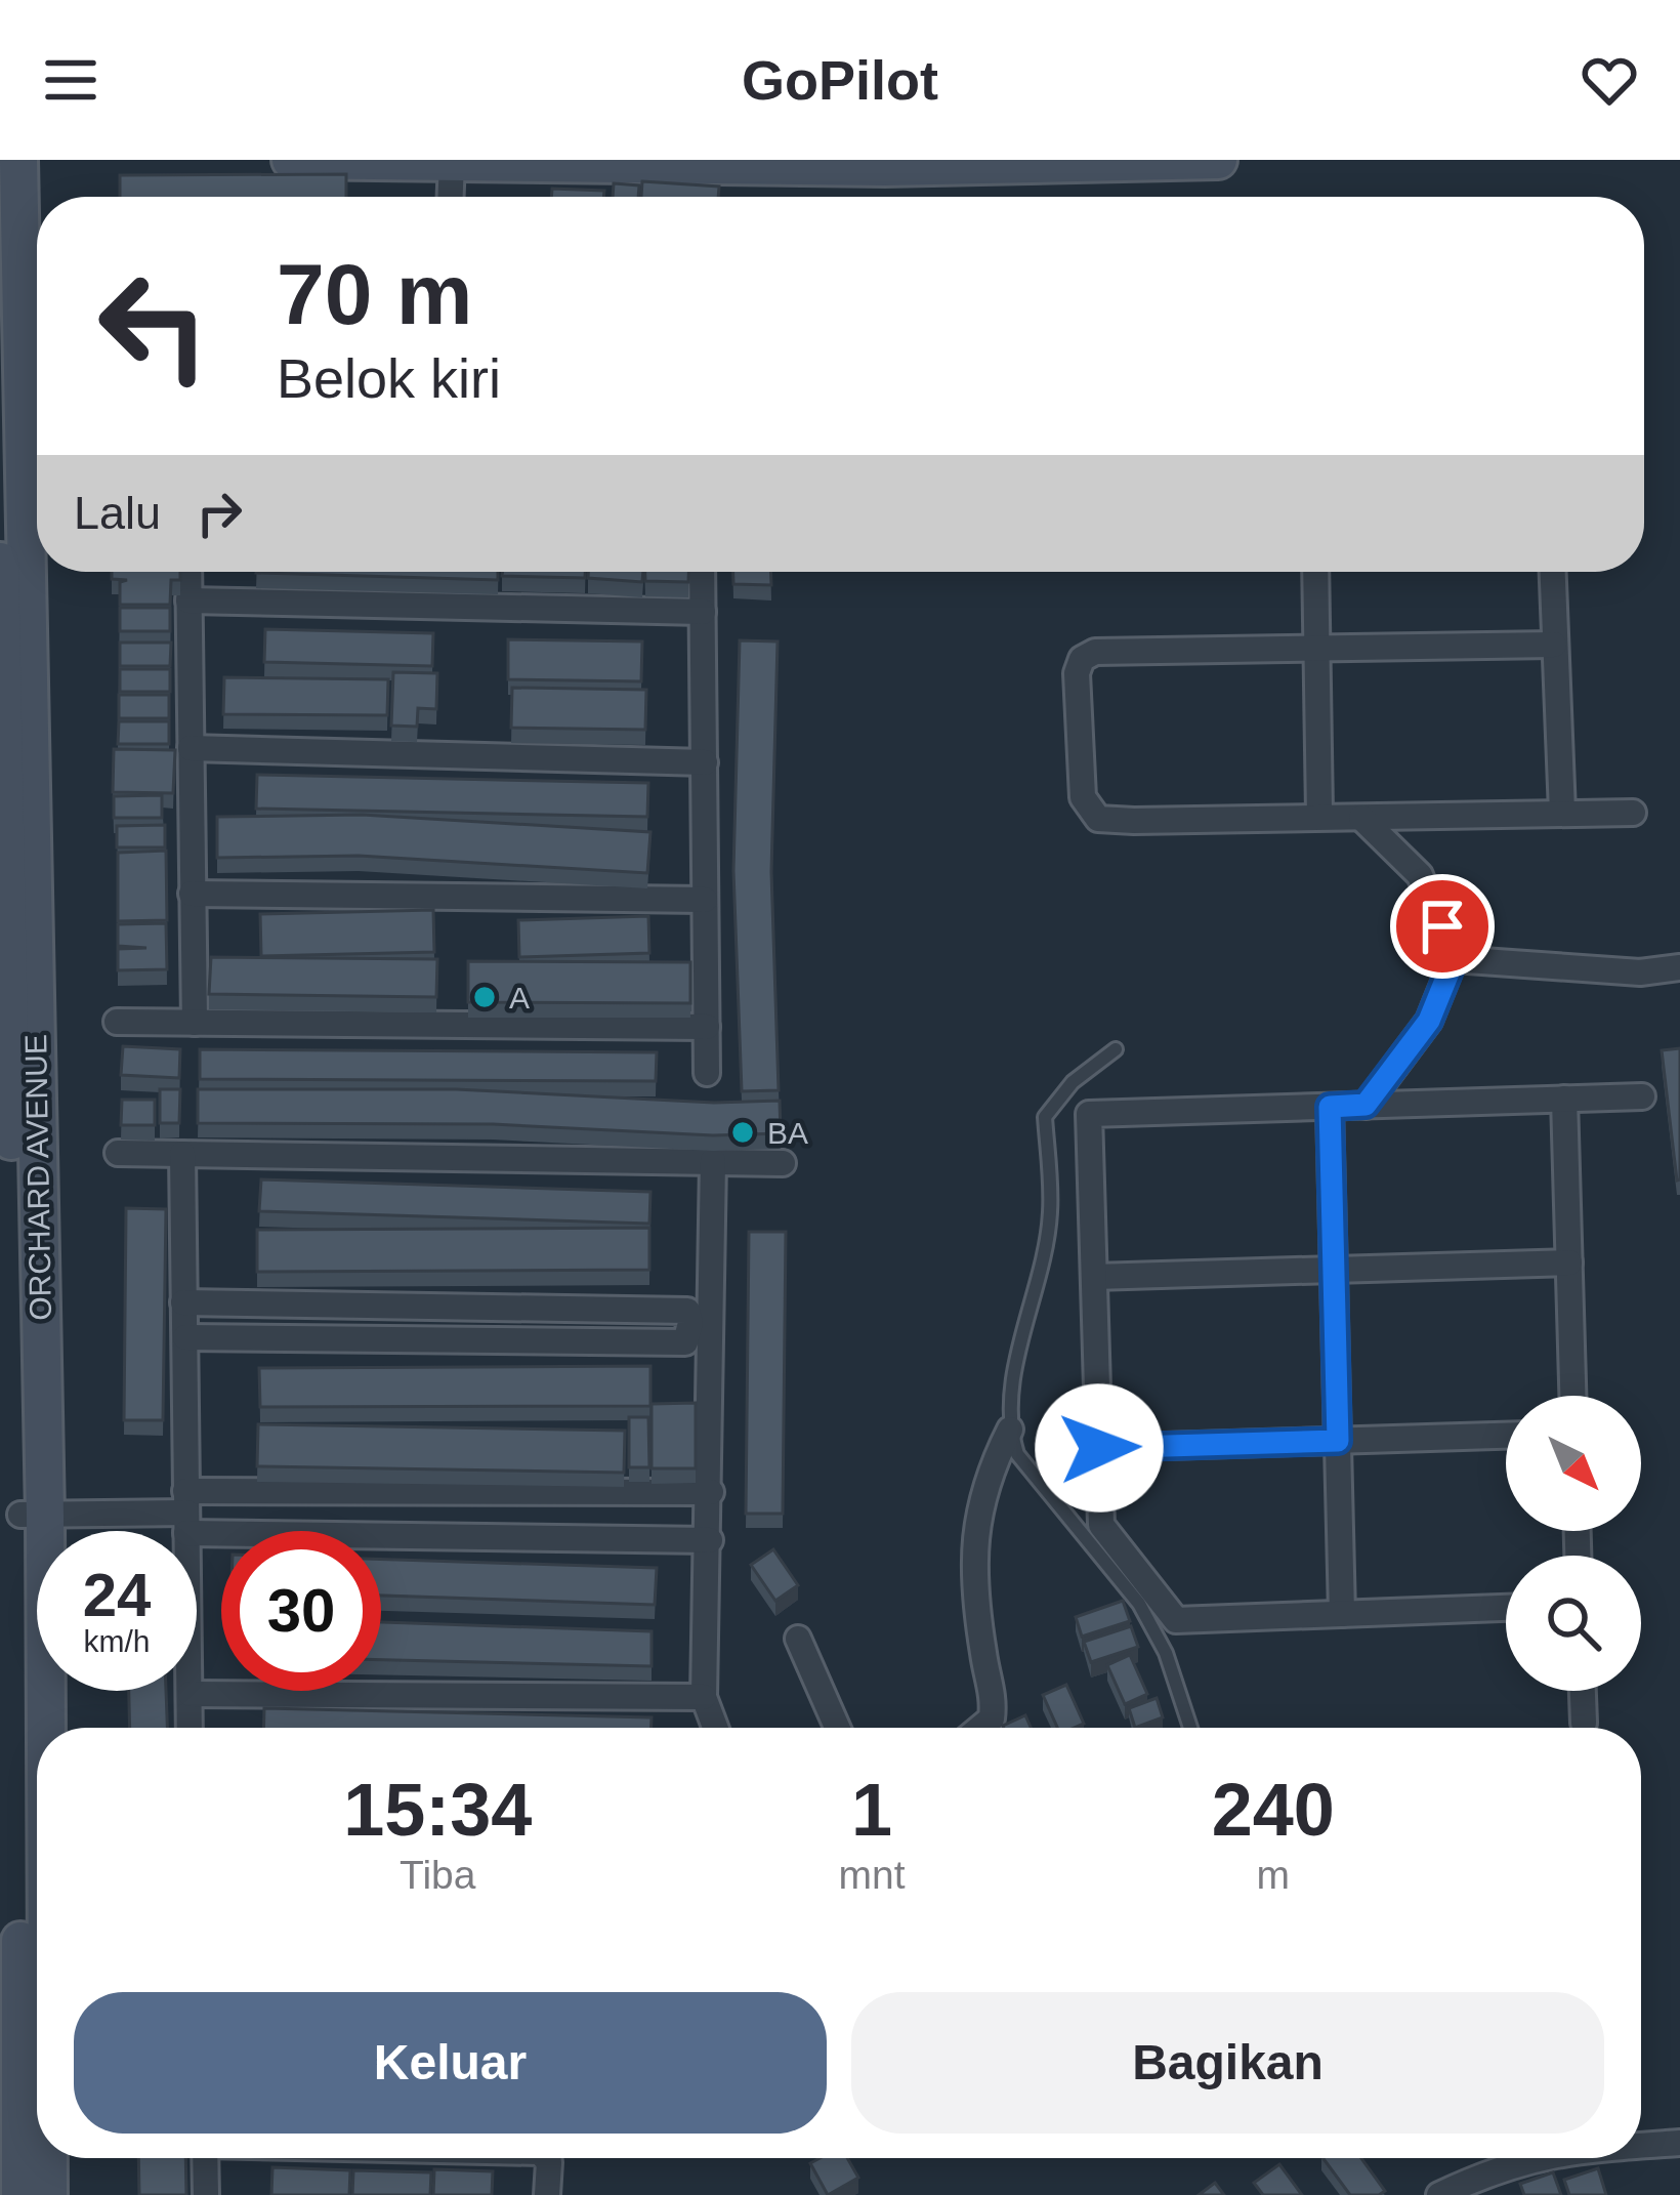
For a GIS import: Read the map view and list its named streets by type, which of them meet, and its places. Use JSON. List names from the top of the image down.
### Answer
{
  "streets": {
    "street": ["ORCHARD AVENUE"]
  },
  "places": ["A", "BA"],
  "north": "bottom right",
  "page": {
    "header": "GoPilot",
    "turn": ["70 m", "Belok kiri"],
    "then": "Lalu",
    "speed": "24 km/h",
    "limit": "30",
    "eta": [
      "15:34",
      "Tiba",
      "1",
      "mnt",
      "240",
      "m"
    ],
    "buttons": ["Keluar", "Bagikan"]
  }
}
